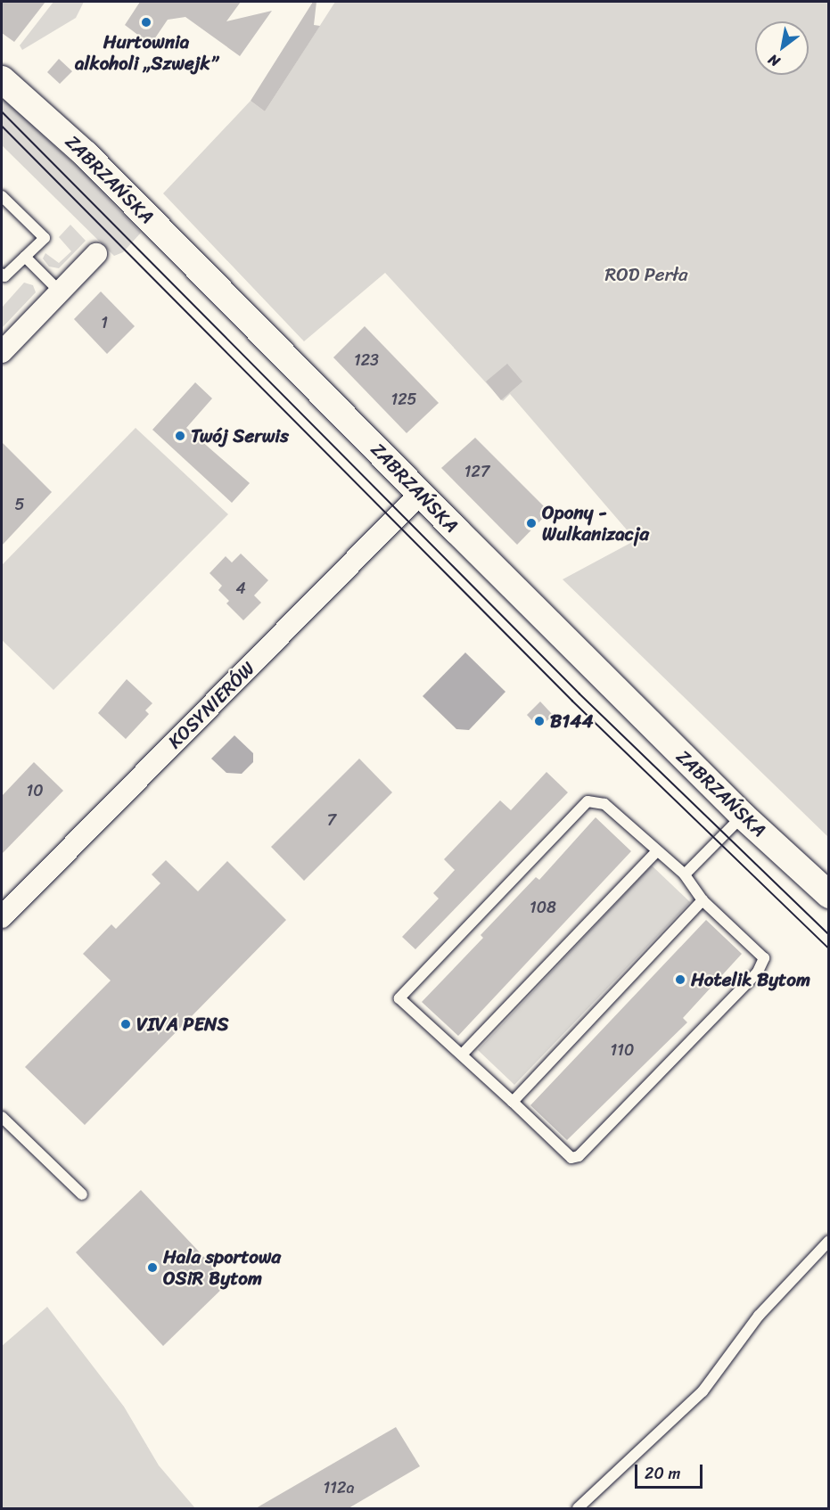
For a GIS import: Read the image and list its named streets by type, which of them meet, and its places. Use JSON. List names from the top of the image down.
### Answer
{
  "streets": {
    "street": ["ZABRZAŃSKA", "KOSYNIERÓW"]
  },
  "crossings": [
    ["ZABRZAŃSKA", "KOSYNIERÓW"]
  ],
  "parks": ["ROD Perła"],
  "places": [
    "Hurtownia alkoholi „Szwejk”",
    "Twój Serwis",
    "Opony - Wulkanizacja",
    "B144",
    "Hotelik Bytom",
    "VIVA PENS",
    "Hala sportowa OSiR Bytom"
  ],
  "house_numbers": [
    "1",
    "123",
    "125",
    "127",
    "5",
    "4",
    "10",
    "7",
    "108",
    "110",
    "112a"
  ],
  "scale_bar": "20 m",
  "north": "bottom left"
}
